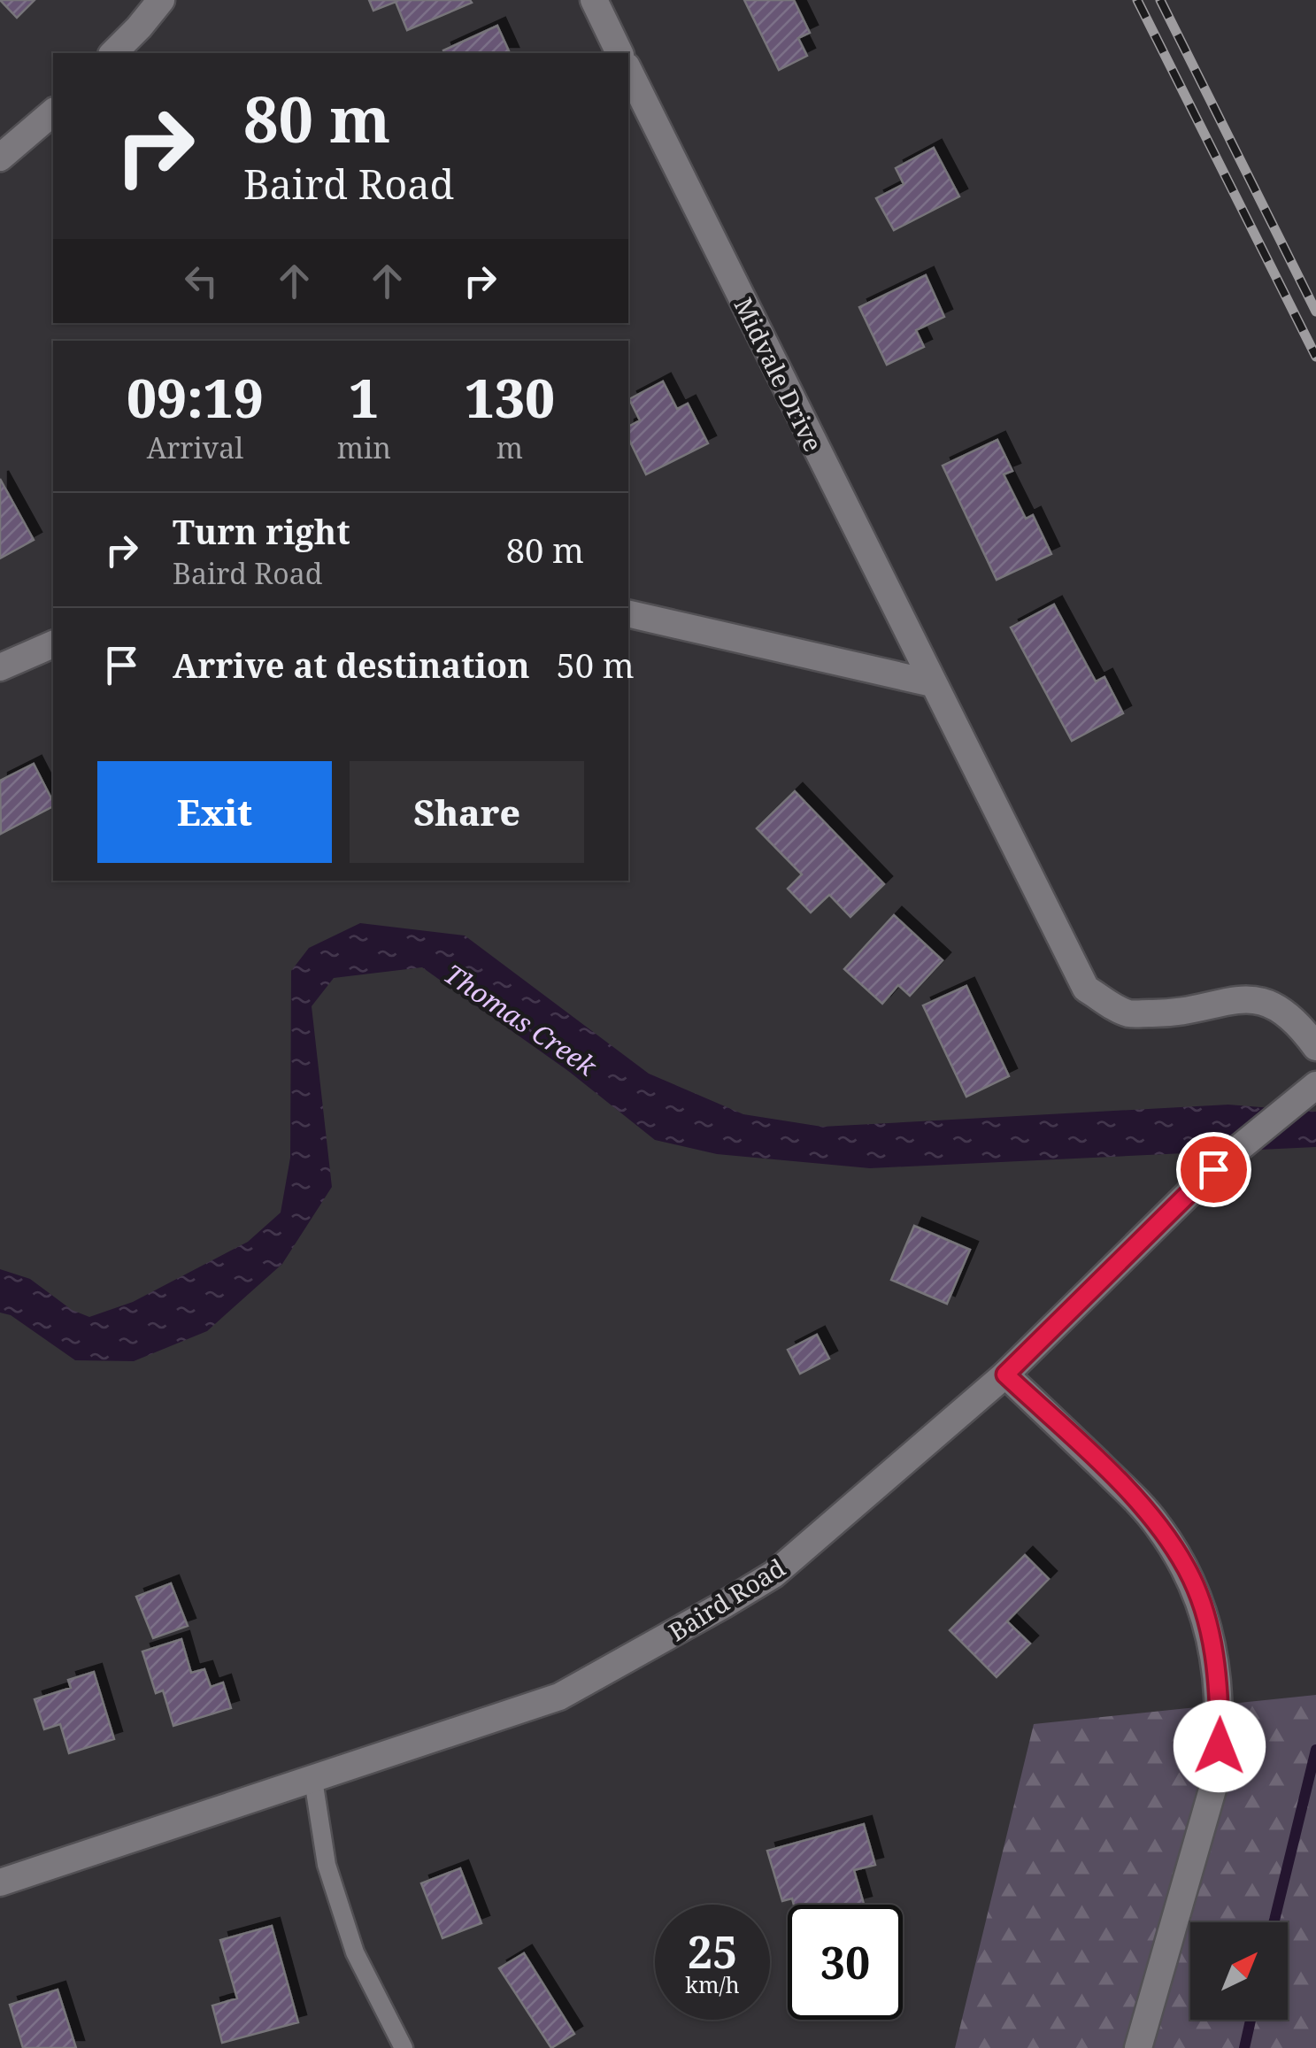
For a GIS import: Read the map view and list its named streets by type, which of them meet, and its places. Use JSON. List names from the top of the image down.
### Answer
{
  "streets": {
    "street": ["Midvale Drive", "Baird Road"]
  },
  "water": ["Thomas Creek"],
  "north": "top right",
  "page": {
    "turn": ["80 m", "Baird Road"],
    "eta": [
      "09:19",
      "Arrival",
      "1",
      "min",
      "130",
      "m"
    ],
    "list": [
      {
        "name": "Turn right",
        "note": "Baird Road",
        "value": "80 m"
      },
      {
        "name": "Arrive at destination",
        "value": "50 m"
      }
    ],
    "buttons": ["Exit", "Share"],
    "speed": "25 km/h",
    "limit": "30"
  }
}
